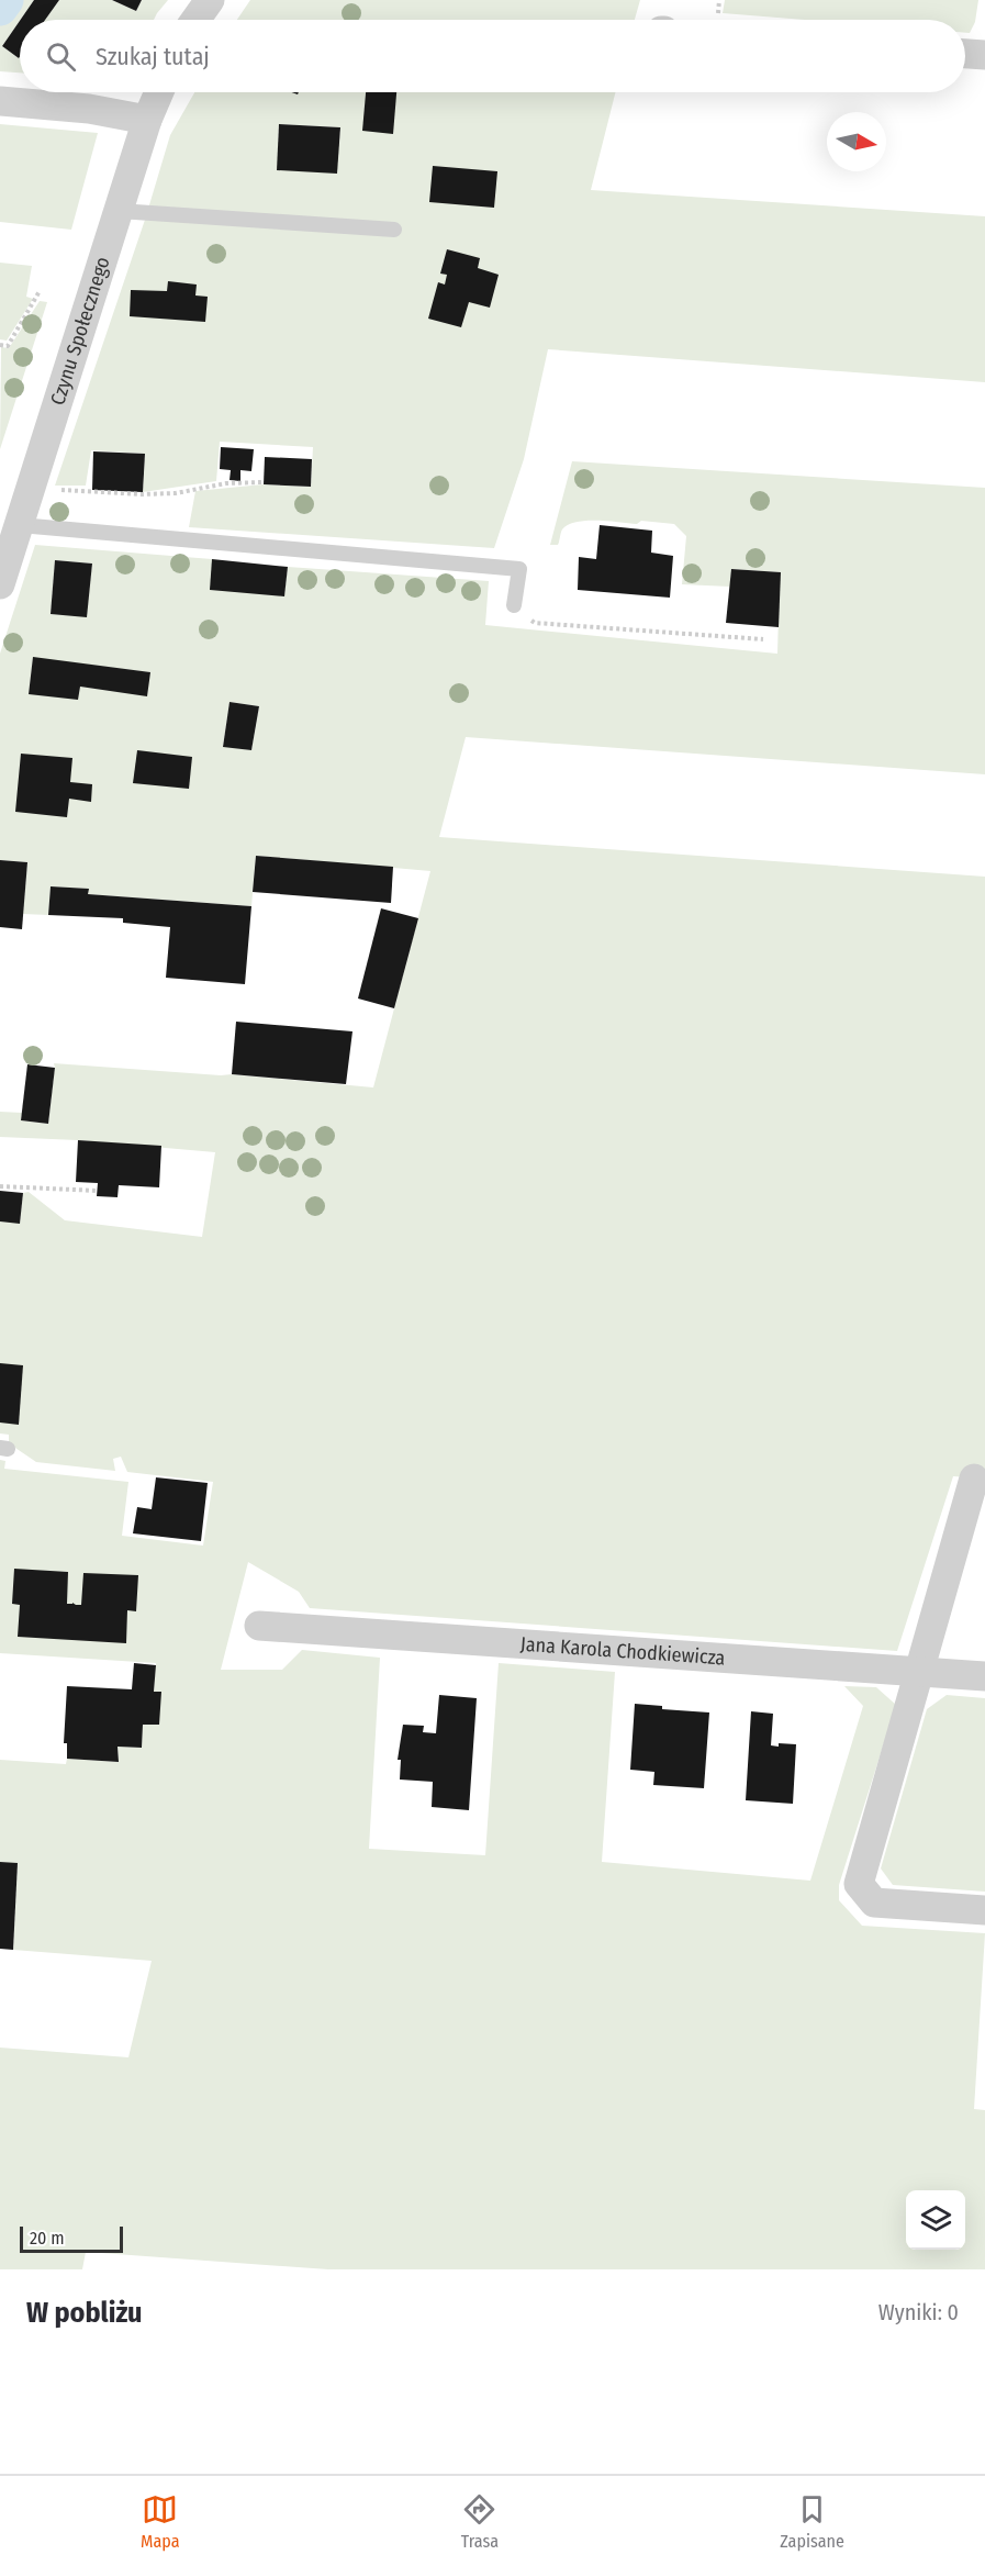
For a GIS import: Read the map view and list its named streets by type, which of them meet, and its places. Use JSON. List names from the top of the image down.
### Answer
{
  "streets": {
    "street": ["Czynu Społecznego", "Jana Karola Chodkiewicza"]
  },
  "scale_bar": "20 m",
  "north": "right",
  "page": {
    "search": "Szukaj tutaj",
    "scale": "20 m",
    "heading": ["W pobliżu", "Wyniki: 0"],
    "nav": ["Mapa", "Trasa", "Zapisane"]
  }
}
